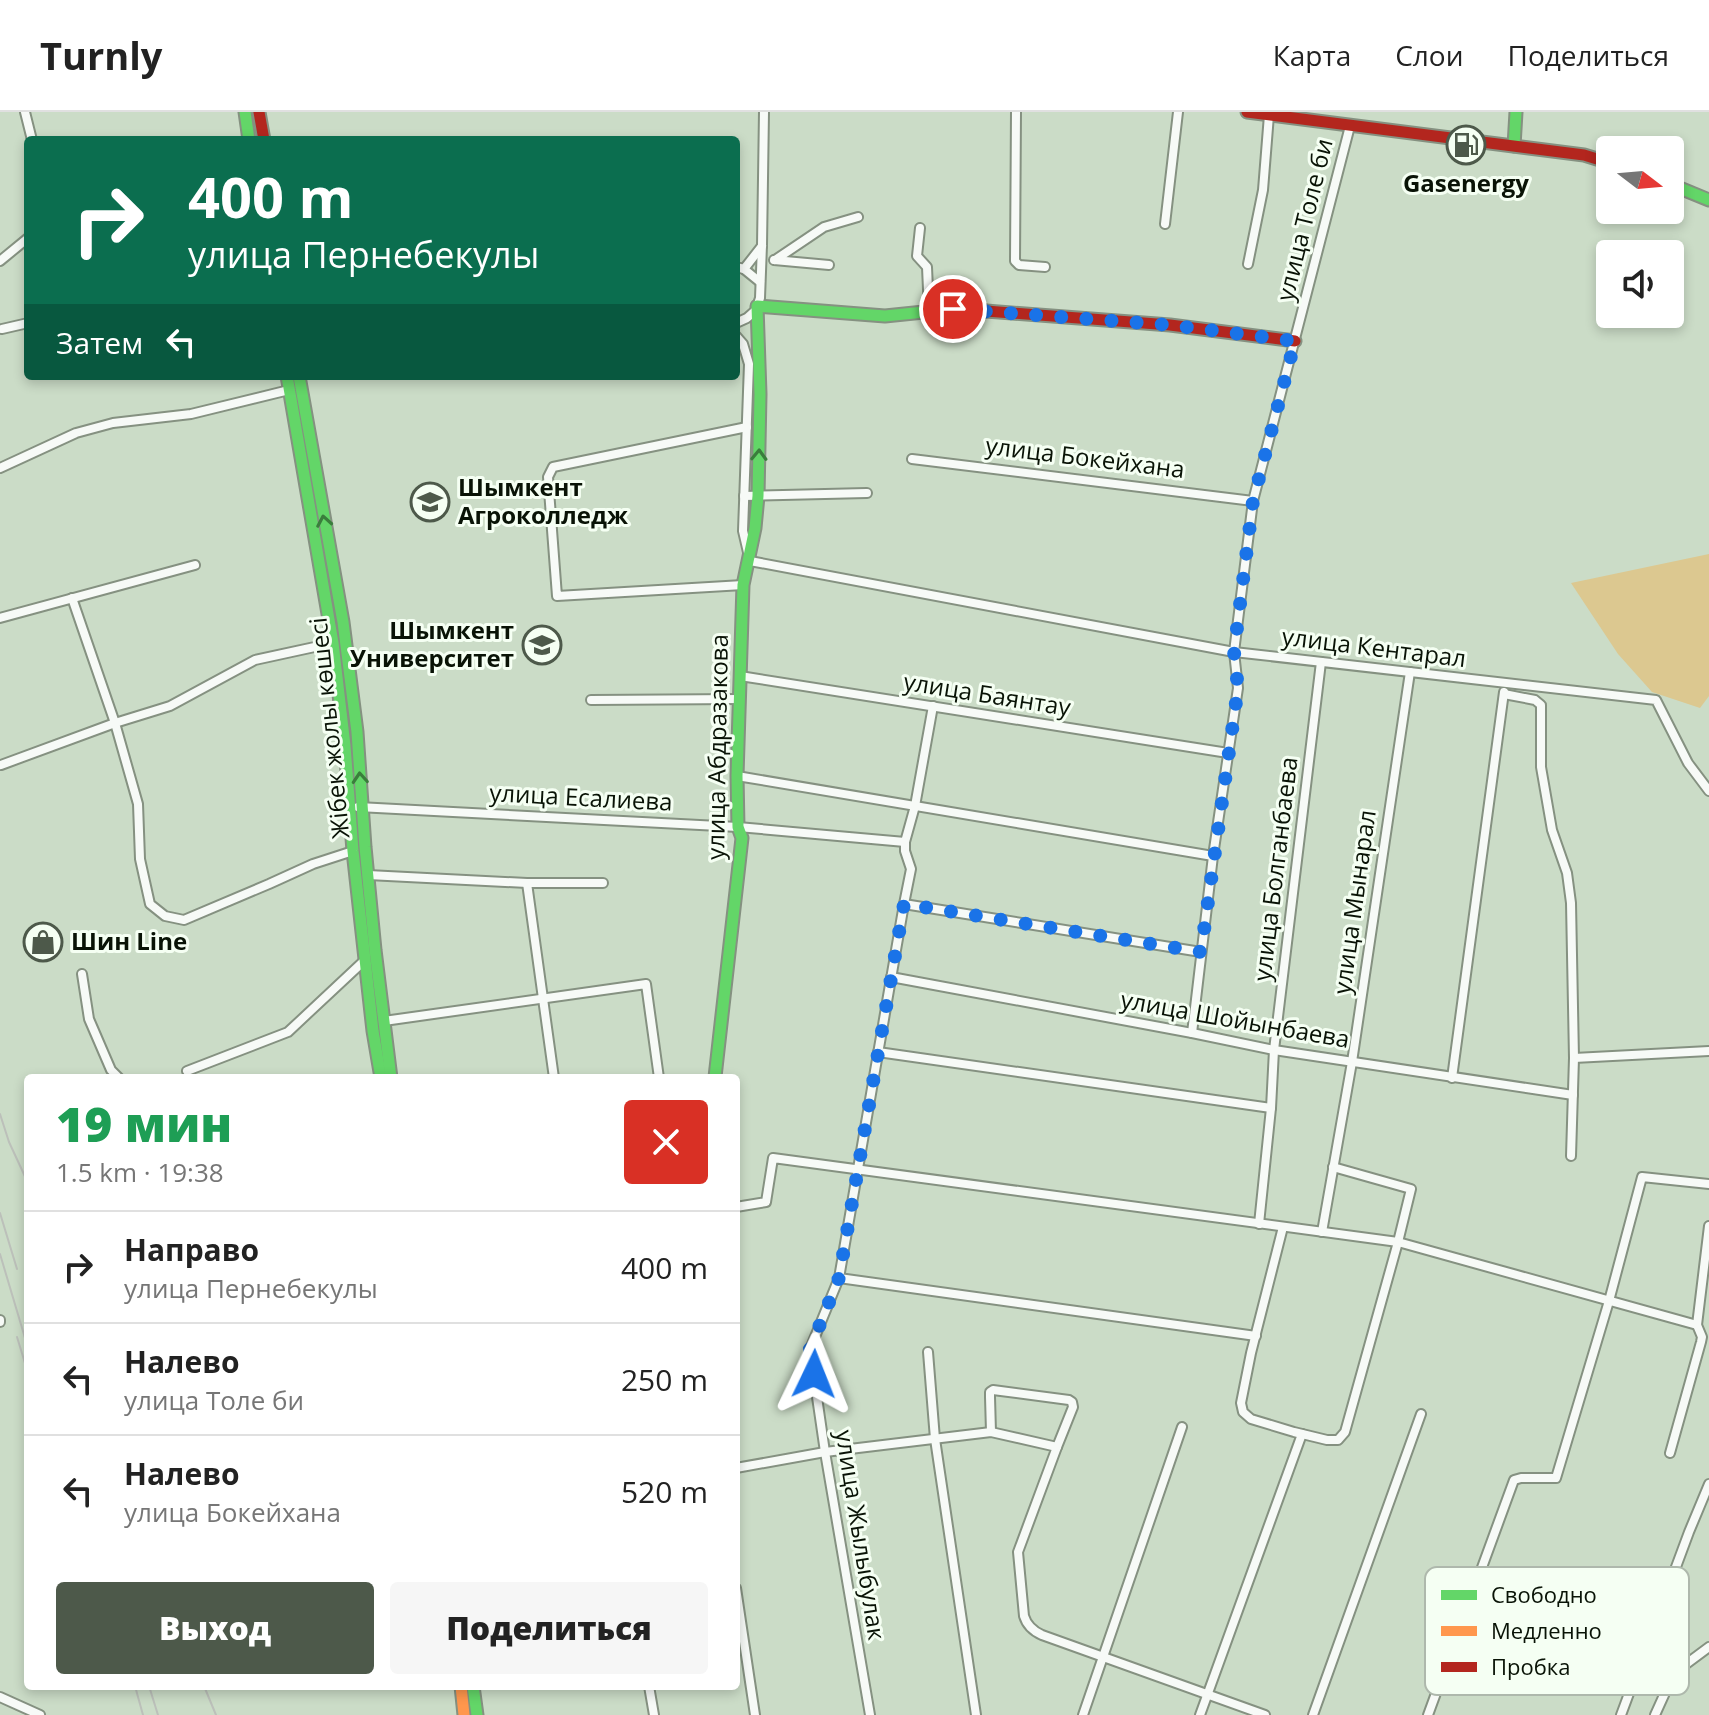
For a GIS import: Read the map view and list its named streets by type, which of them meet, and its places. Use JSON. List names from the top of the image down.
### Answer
{
  "streets": {
    "main road": ["Жібек жолы көшесі", "улица Абдразакова"],
    "street": [
      "улица Толе би",
      "улица Бокейхана",
      "улица Кентарал",
      "улица Баянтау",
      "улица Есалиева",
      "улица Болганбаева",
      "улица Мынарал",
      "улица Шойынбаева",
      "улица Жылыбулак"
    ]
  },
  "crossings": [
    ["улица Толе би", "улица Бокейхана"],
    ["улица Толе би", "улица Кентарал"],
    ["улица Толе би", "улица Баянтау"],
    ["улица Толе би", "улица Шойынбаева"],
    ["улица Кентарал", "улица Абдразакова"],
    ["улица Кентарал", "улица Болганбаева"],
    ["улица Кентарал", "улица Мынарал"],
    ["улица Баянтау", "улица Абдразакова"],
    ["улица Баянтау", "улица Жылыбулак"],
    ["Жібек жолы көшесі", "улица Есалиева"],
    ["улица Абдразакова", "улица Есалиева"],
    ["улица Есалиева", "улица Жылыбулак"],
    ["улица Болганбаева", "улица Шойынбаева"],
    ["улица Мынарал", "улица Шойынбаева"],
    ["улица Шойынбаева", "улица Жылыбулак"]
  ],
  "places": {
    "fuel station": ["Gasenergy"],
    "school or university": ["Шымкент Агроколледж", "Шымкент Университет"],
    "shop": ["Шин Line"]
  },
  "legend": ["Свободно", "Медленно", "Пробка"],
  "north": "right",
  "page": {
    "header": "Turnly",
    "nav": ["Карта", "Слои", "Поделиться"],
    "turn": ["400 m", "улица Пернебекулы"],
    "then": "Затем",
    "heading": ["19 мин", "1.5 km · 19:38"],
    "list": [
      {
        "name": "Направо",
        "note": "улица Пернебекулы",
        "value": "400 m"
      },
      {
        "name": "Налево",
        "note": "улица Толе би",
        "value": "250 m"
      },
      {
        "name": "Налево",
        "note": "улица Бокейхана",
        "value": "520 m"
      }
    ],
    "buttons": ["Выход", "Поделиться"]
  }
}
